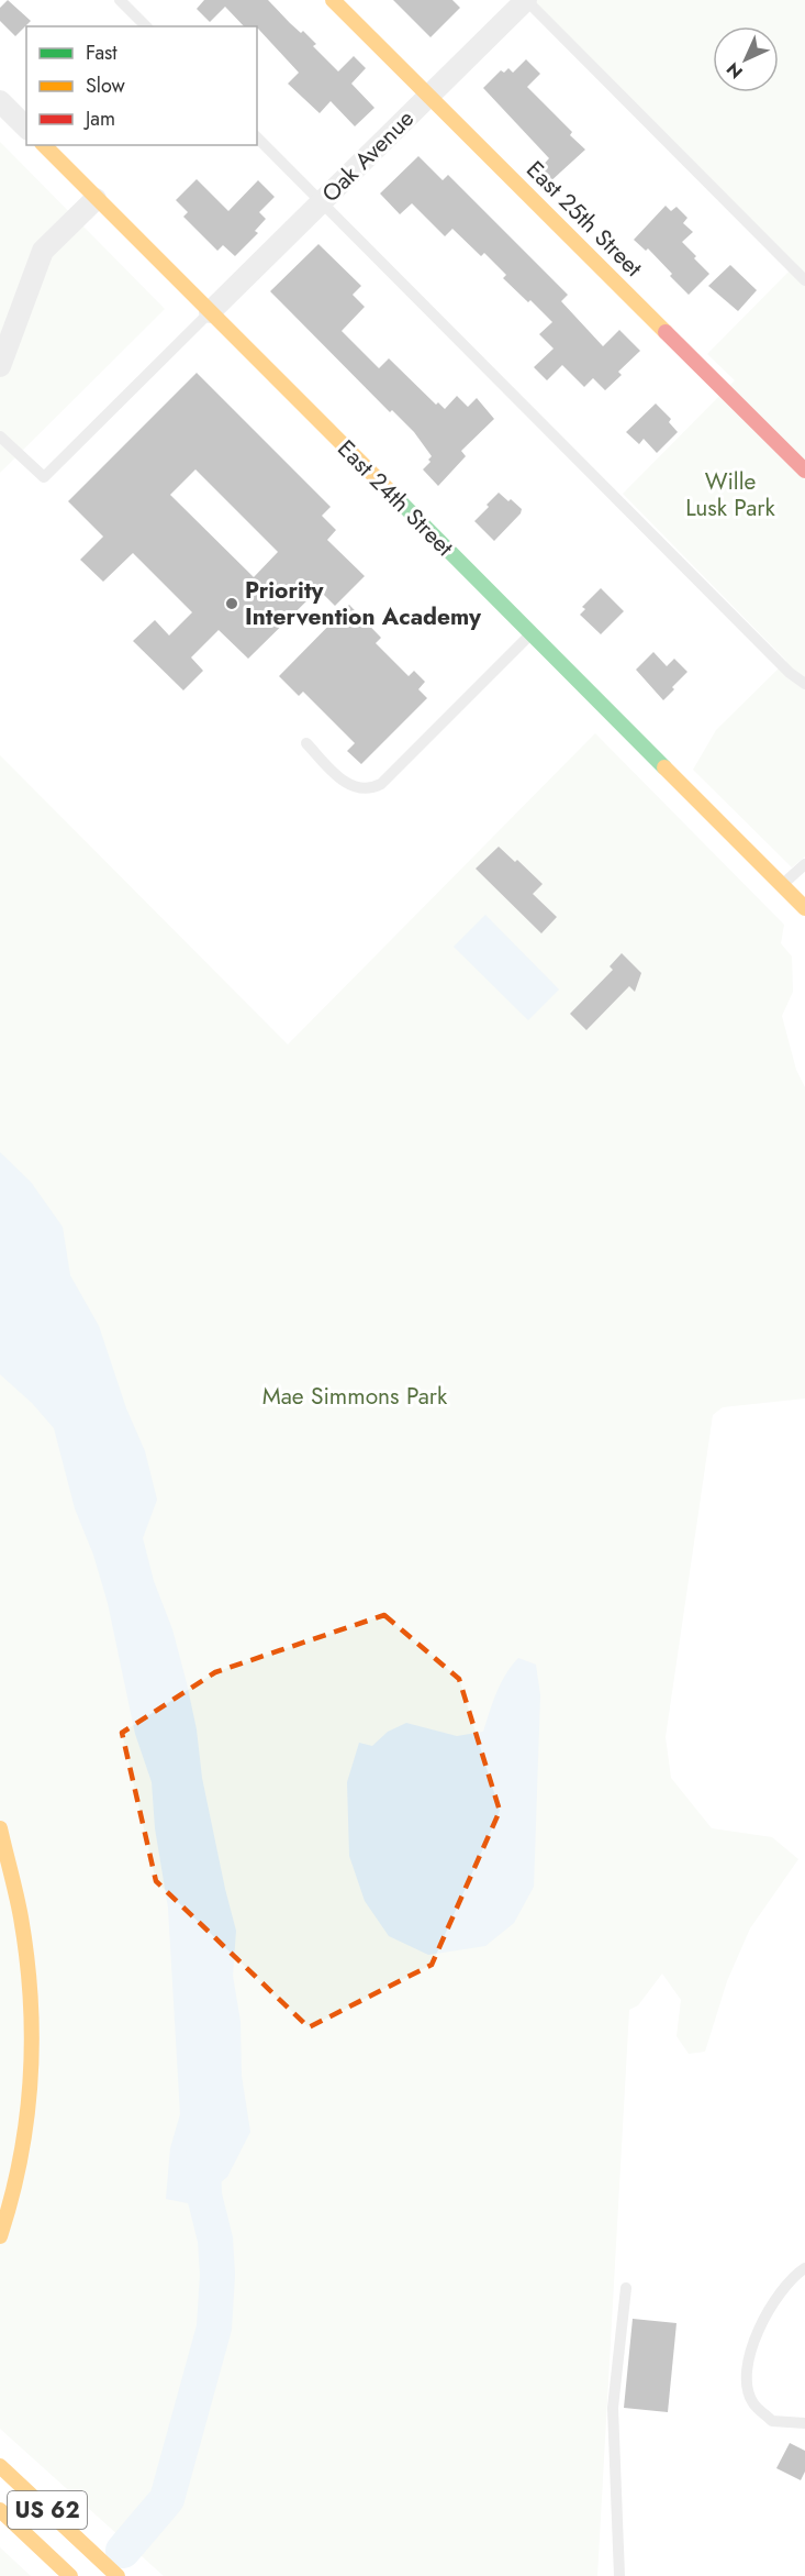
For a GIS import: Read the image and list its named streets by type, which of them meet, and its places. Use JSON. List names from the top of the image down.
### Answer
{
  "streets": {
    "street": [
      "Oak Avenue",
      "East 25th Street",
      "East 24th Street",
      "US 62"
    ]
  },
  "crossings": [
    ["Oak Avenue", "East 25th Street"],
    ["Oak Avenue", "East 24th Street"]
  ],
  "parks": ["Wille Lusk Park", "Mae Simmons Park"],
  "places": ["Priority Intervention Academy"],
  "legend": ["Fast", "Slow", "Jam"],
  "north": "bottom left"
}
